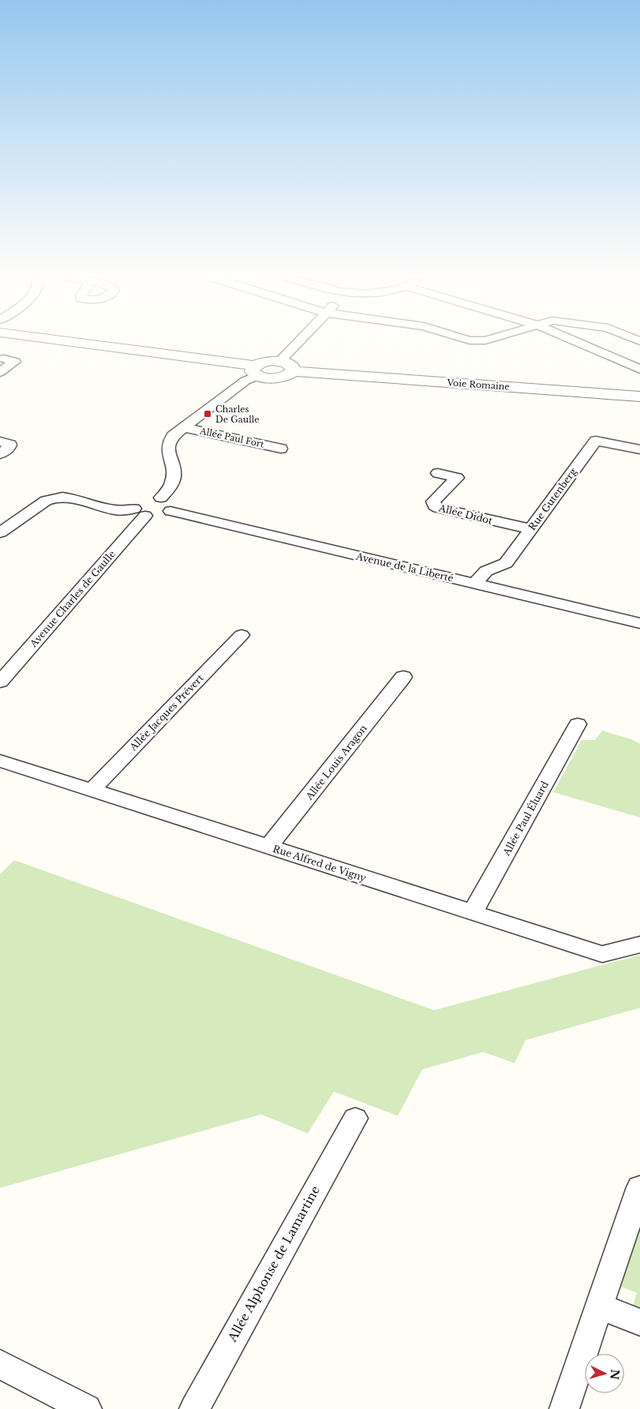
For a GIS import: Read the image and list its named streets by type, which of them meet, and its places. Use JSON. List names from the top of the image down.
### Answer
{
  "streets": {
    "street": [
      "Voie Romaine",
      "Allée Paul Fort",
      "Rue Gutenberg",
      "Allée Didot",
      "Avenue de la Liberté",
      "Avenue Charles de Gaulle",
      "Allée Jacques Prévert",
      "Allée Louis Aragon",
      "Allée Paul Éluard",
      "Rue Alfred de Vigny",
      "Allée Alphonse de Lamartine"
    ]
  },
  "crossings": [
    ["Voie Romaine", "Avenue Charles de Gaulle"],
    ["Allée Paul Fort", "Avenue Charles de Gaulle"],
    ["Rue Gutenberg", "Allée Didot"],
    ["Rue Gutenberg", "Avenue de la Liberté"],
    ["Allée Jacques Prévert", "Rue Alfred de Vigny"],
    ["Allée Louis Aragon", "Rue Alfred de Vigny"],
    ["Allée Paul Éluard", "Rue Alfred de Vigny"]
  ],
  "places": {
    "transit": ["Charles De Gaulle"]
  },
  "north": "right"
}
